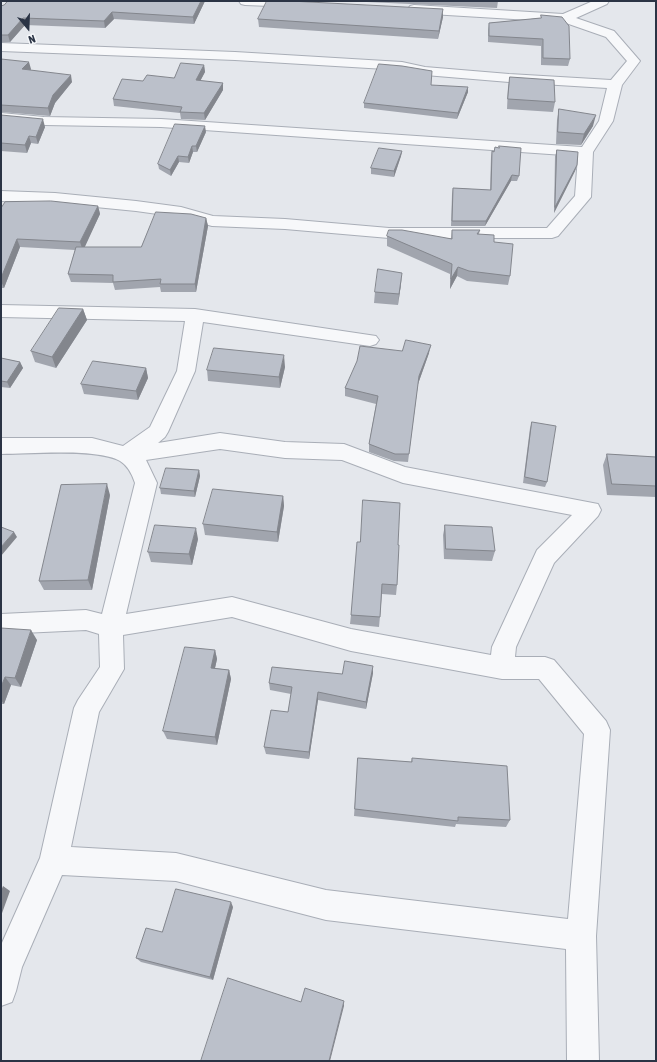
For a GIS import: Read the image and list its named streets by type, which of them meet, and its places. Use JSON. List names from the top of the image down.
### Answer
{
  "north": "bottom"
}
